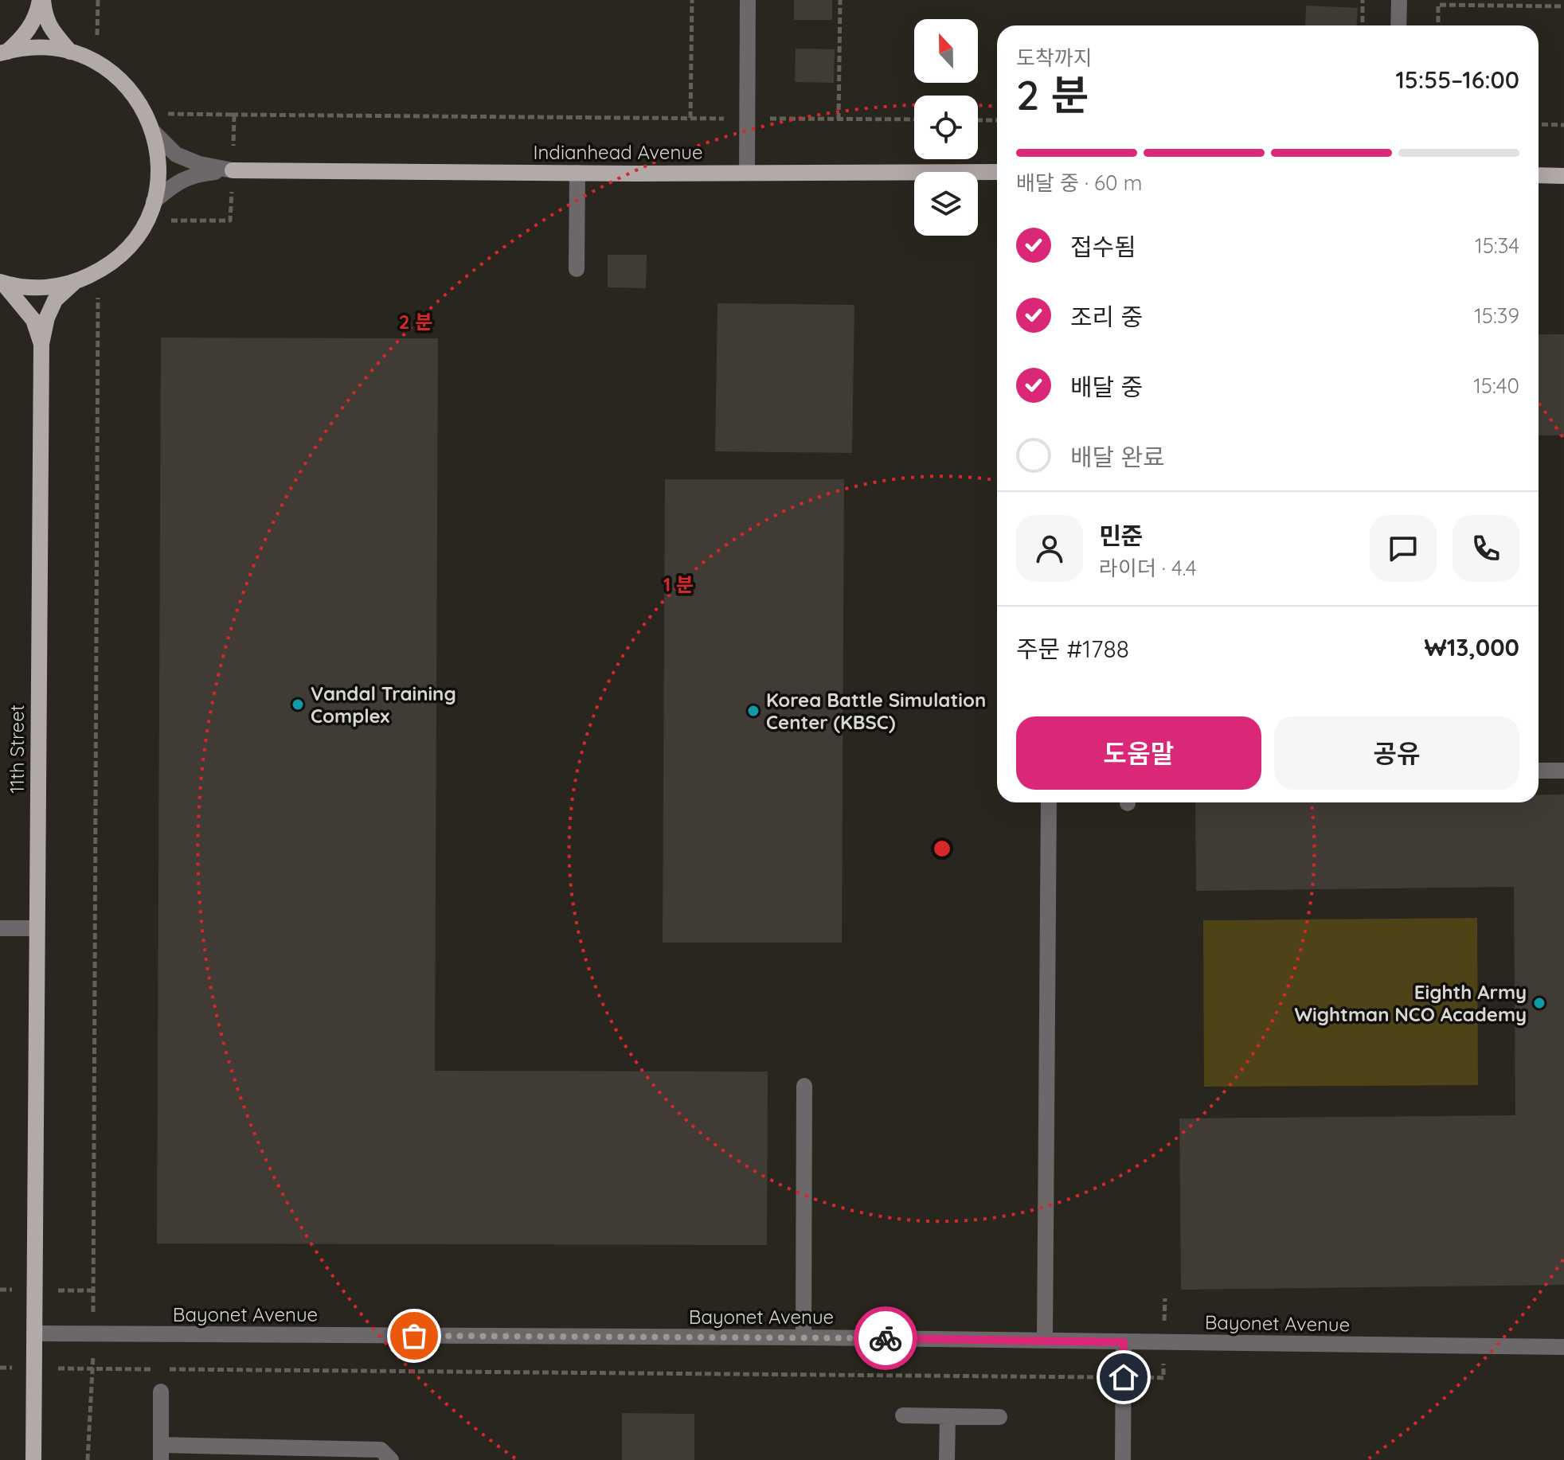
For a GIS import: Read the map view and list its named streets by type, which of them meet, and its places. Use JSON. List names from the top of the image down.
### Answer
{
  "streets": {
    "main road": ["Indianhead Avenue", "11th Street"],
    "street": ["Bayonet Avenue"]
  },
  "crossings": [
    ["11th Street", "Bayonet Avenue"]
  ],
  "places": ["Vandal Training Complex", "Korea Battle Simulation Center (KBSC)", "Eighth Army Wightman NCO Academy"],
  "north": "top",
  "page": {
    "heading": ["2 분", "도착까지", "15:55–16:00"],
    "panel": [
      "민준",
      "라이더 · 4.4",
      "주문 #1788",
      "₩13,000"
    ],
    "bar": "배달 중 · 60 m",
    "list": [
      ["접수됨", "15:34"],
      ["조리 중", "15:39"],
      ["배달 중", "15:40"],
      "배달 완료"
    ],
    "buttons": ["도움말", "공유"]
  },
  "rings": ["2 분", "1 분"]
}
